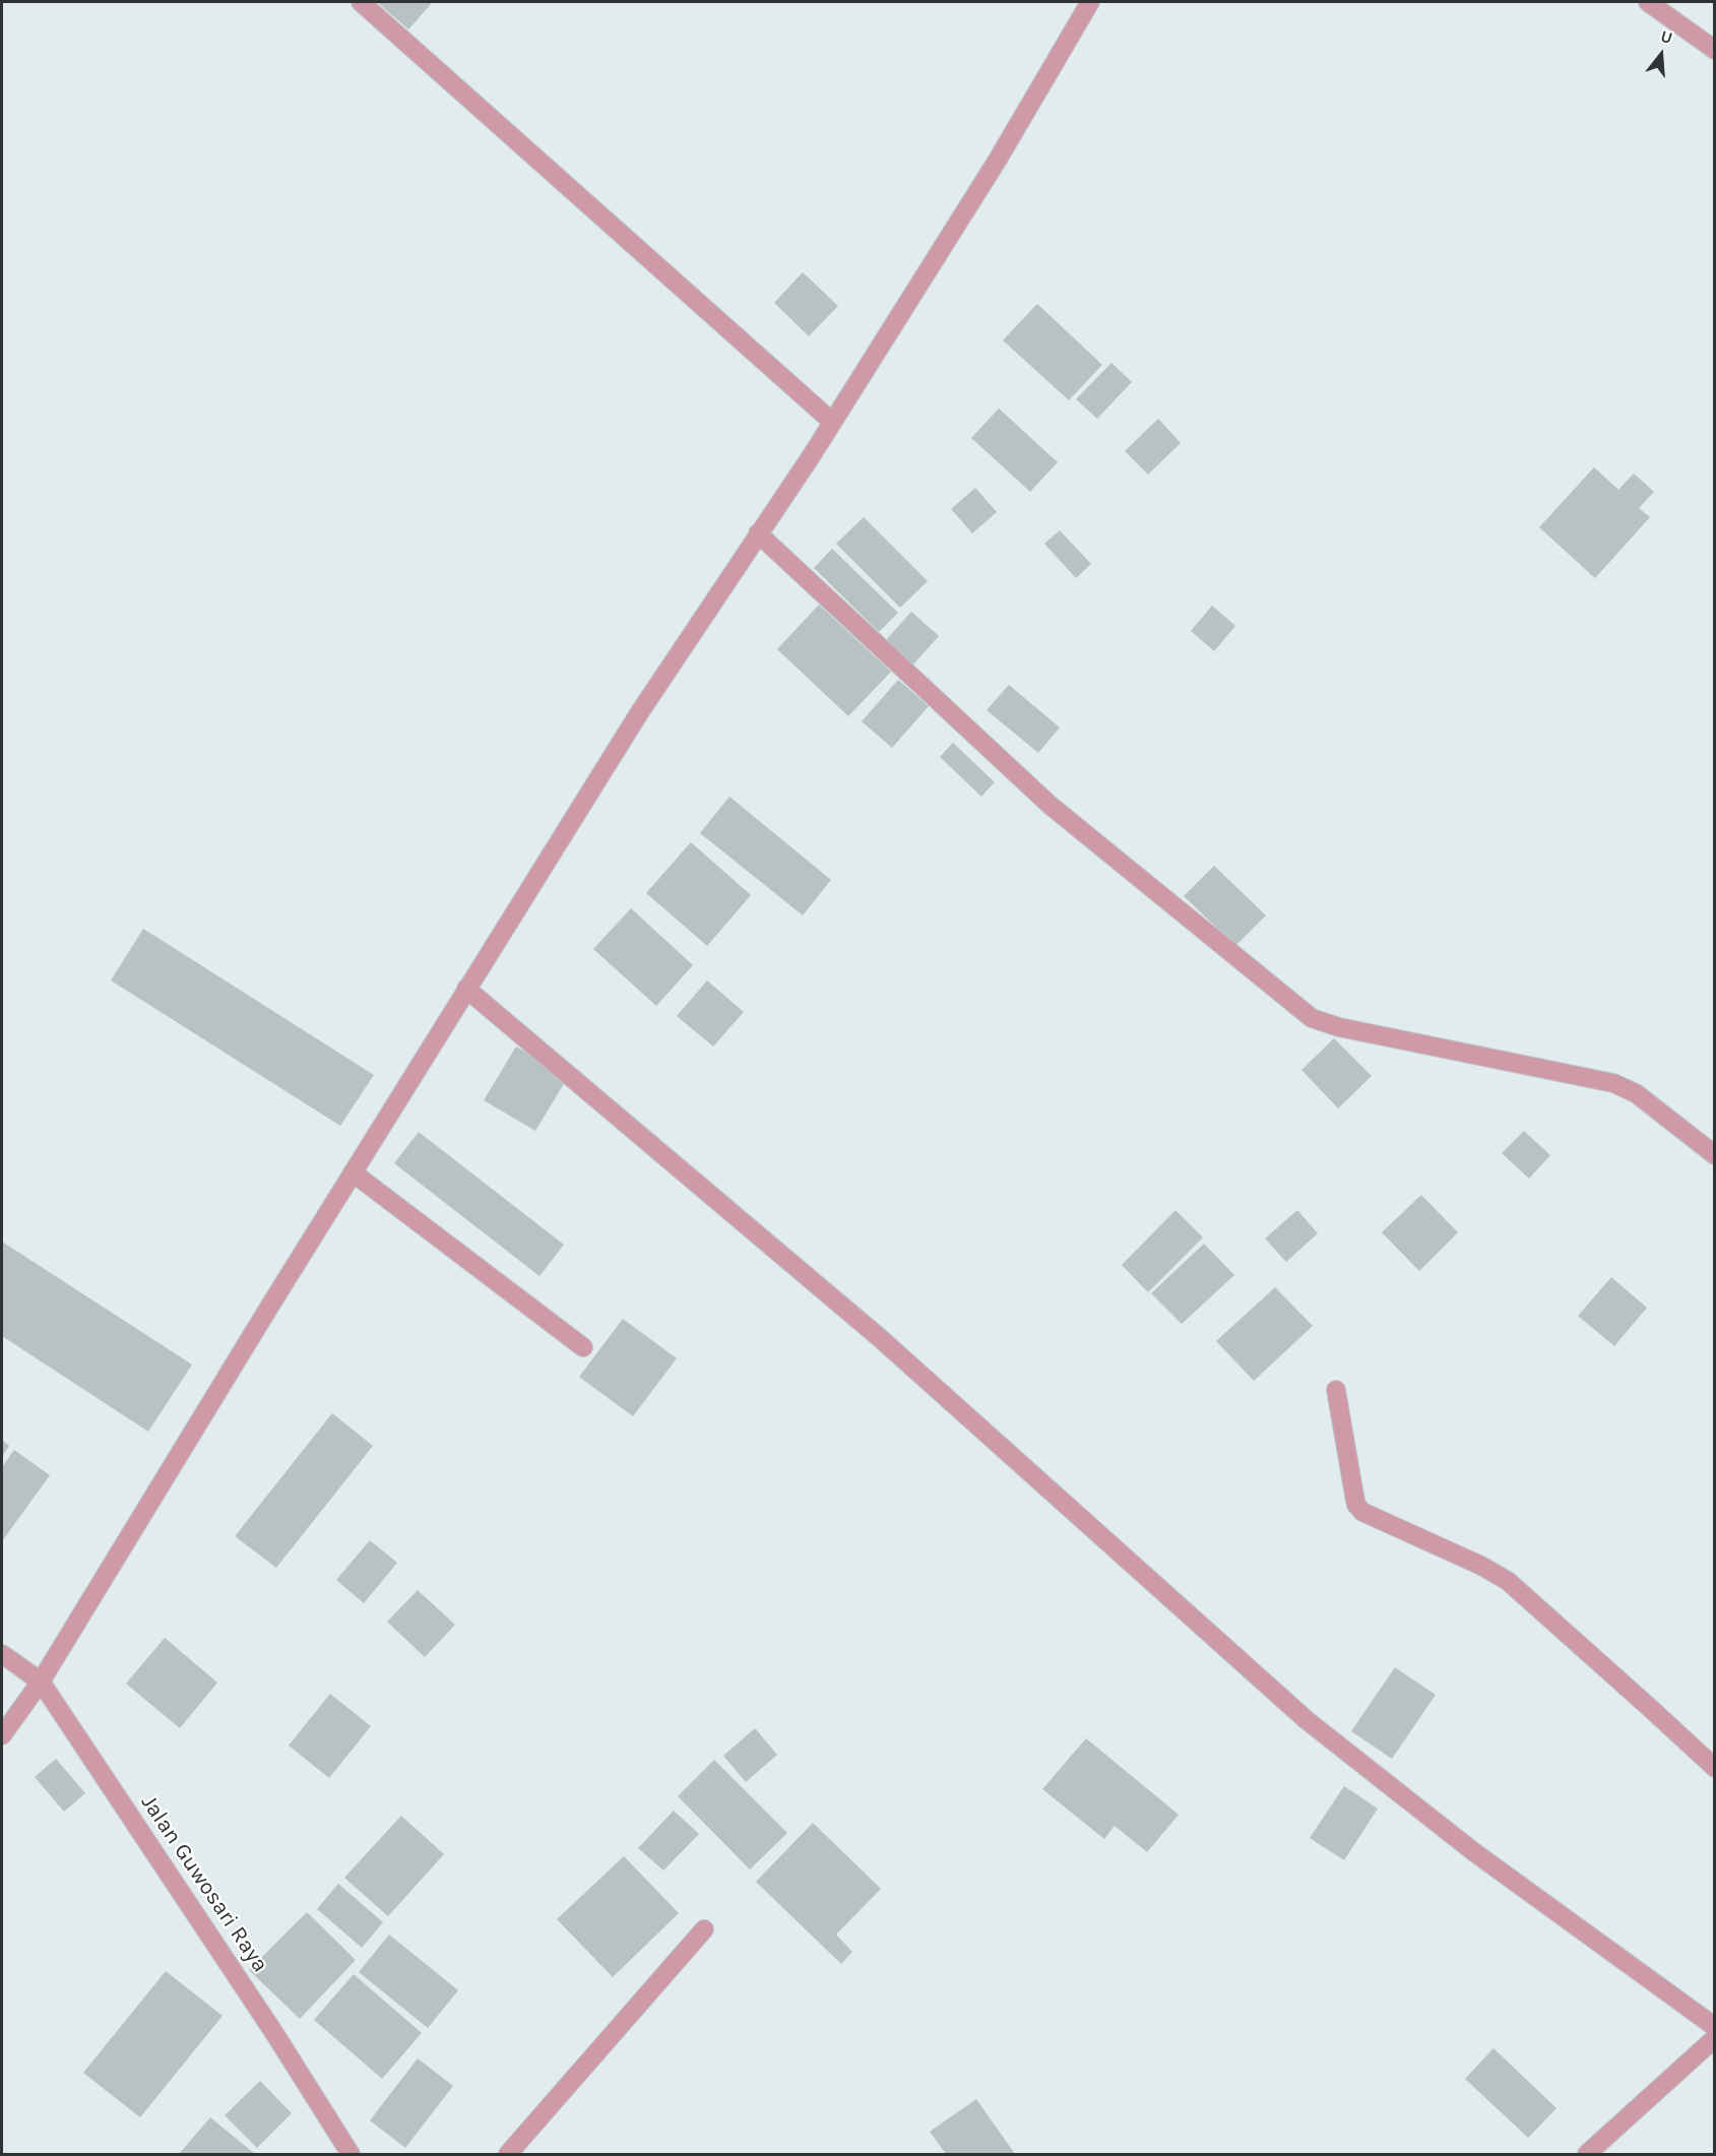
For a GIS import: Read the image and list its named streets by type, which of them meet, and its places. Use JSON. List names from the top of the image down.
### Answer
{
  "streets": {
    "street": ["Jalan Guwosari Raya"]
  },
  "north": "top"
}
